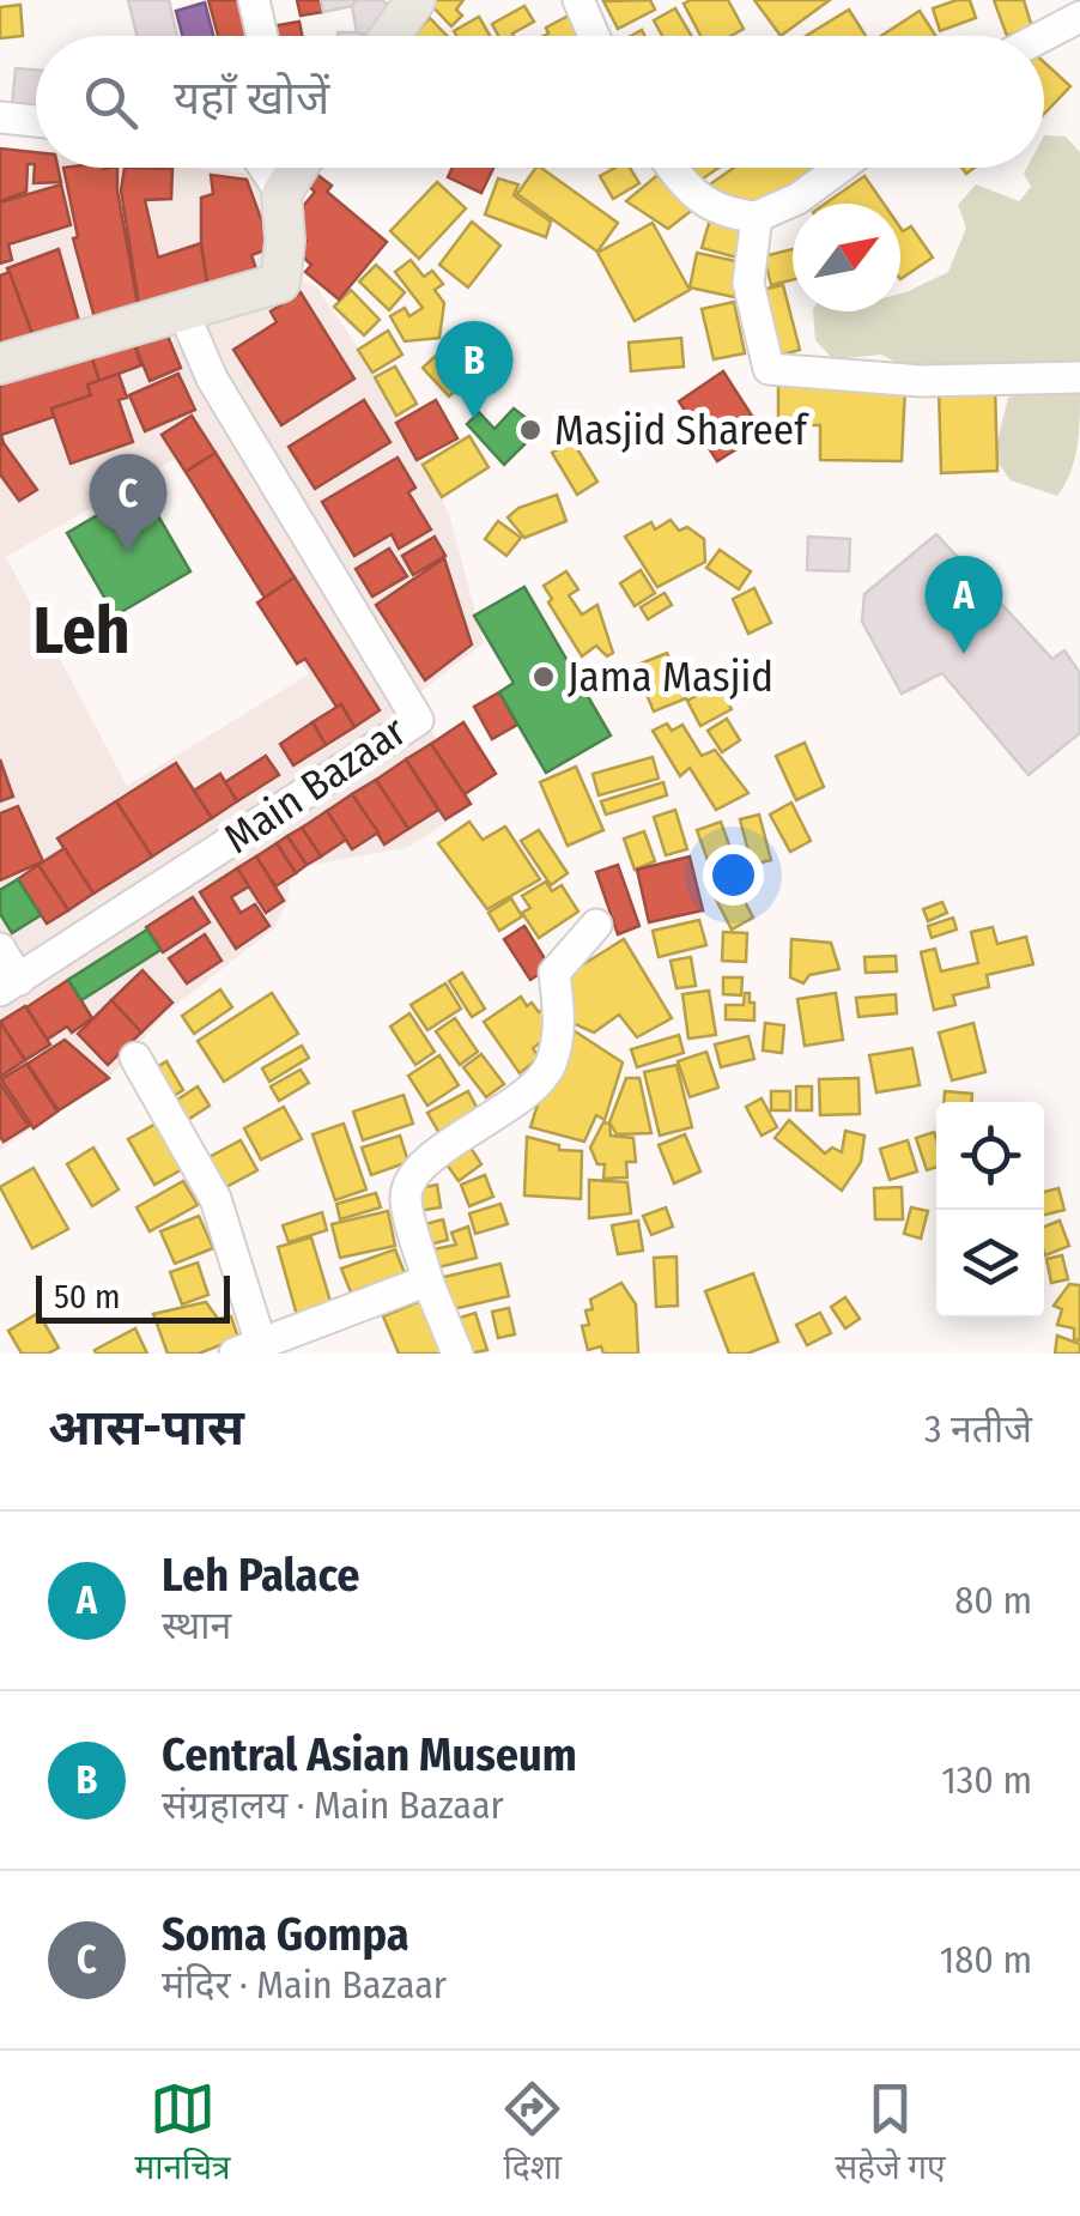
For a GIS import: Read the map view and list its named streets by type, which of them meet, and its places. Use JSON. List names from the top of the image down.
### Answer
{
  "streets": {
    "street": ["Main Bazaar"]
  },
  "districts": ["Leh"],
  "places": ["Masjid Shareef", "Jama Masjid"],
  "scale_bar": "50 m",
  "north": "top right",
  "page": {
    "search": "यहाँ खोजें",
    "pins": ["B", "C", "A"],
    "scale": "50 m",
    "heading": ["आस-पास", "3 नतीजे"],
    "list": [
      {
        "mark": "A",
        "name": "Leh Palace",
        "note": "स्थान",
        "value": "80 m"
      },
      {
        "mark": "B",
        "name": "Central Asian Museum",
        "note": "संग्रहालय · Main Bazaar",
        "value": "130 m"
      },
      {
        "mark": "C",
        "name": "Soma Gompa",
        "note": "मंदिर · Main Bazaar",
        "value": "180 m"
      }
    ],
    "nav": ["मानचित्र", "दिशा", "सहेजे गए"]
  }
}
